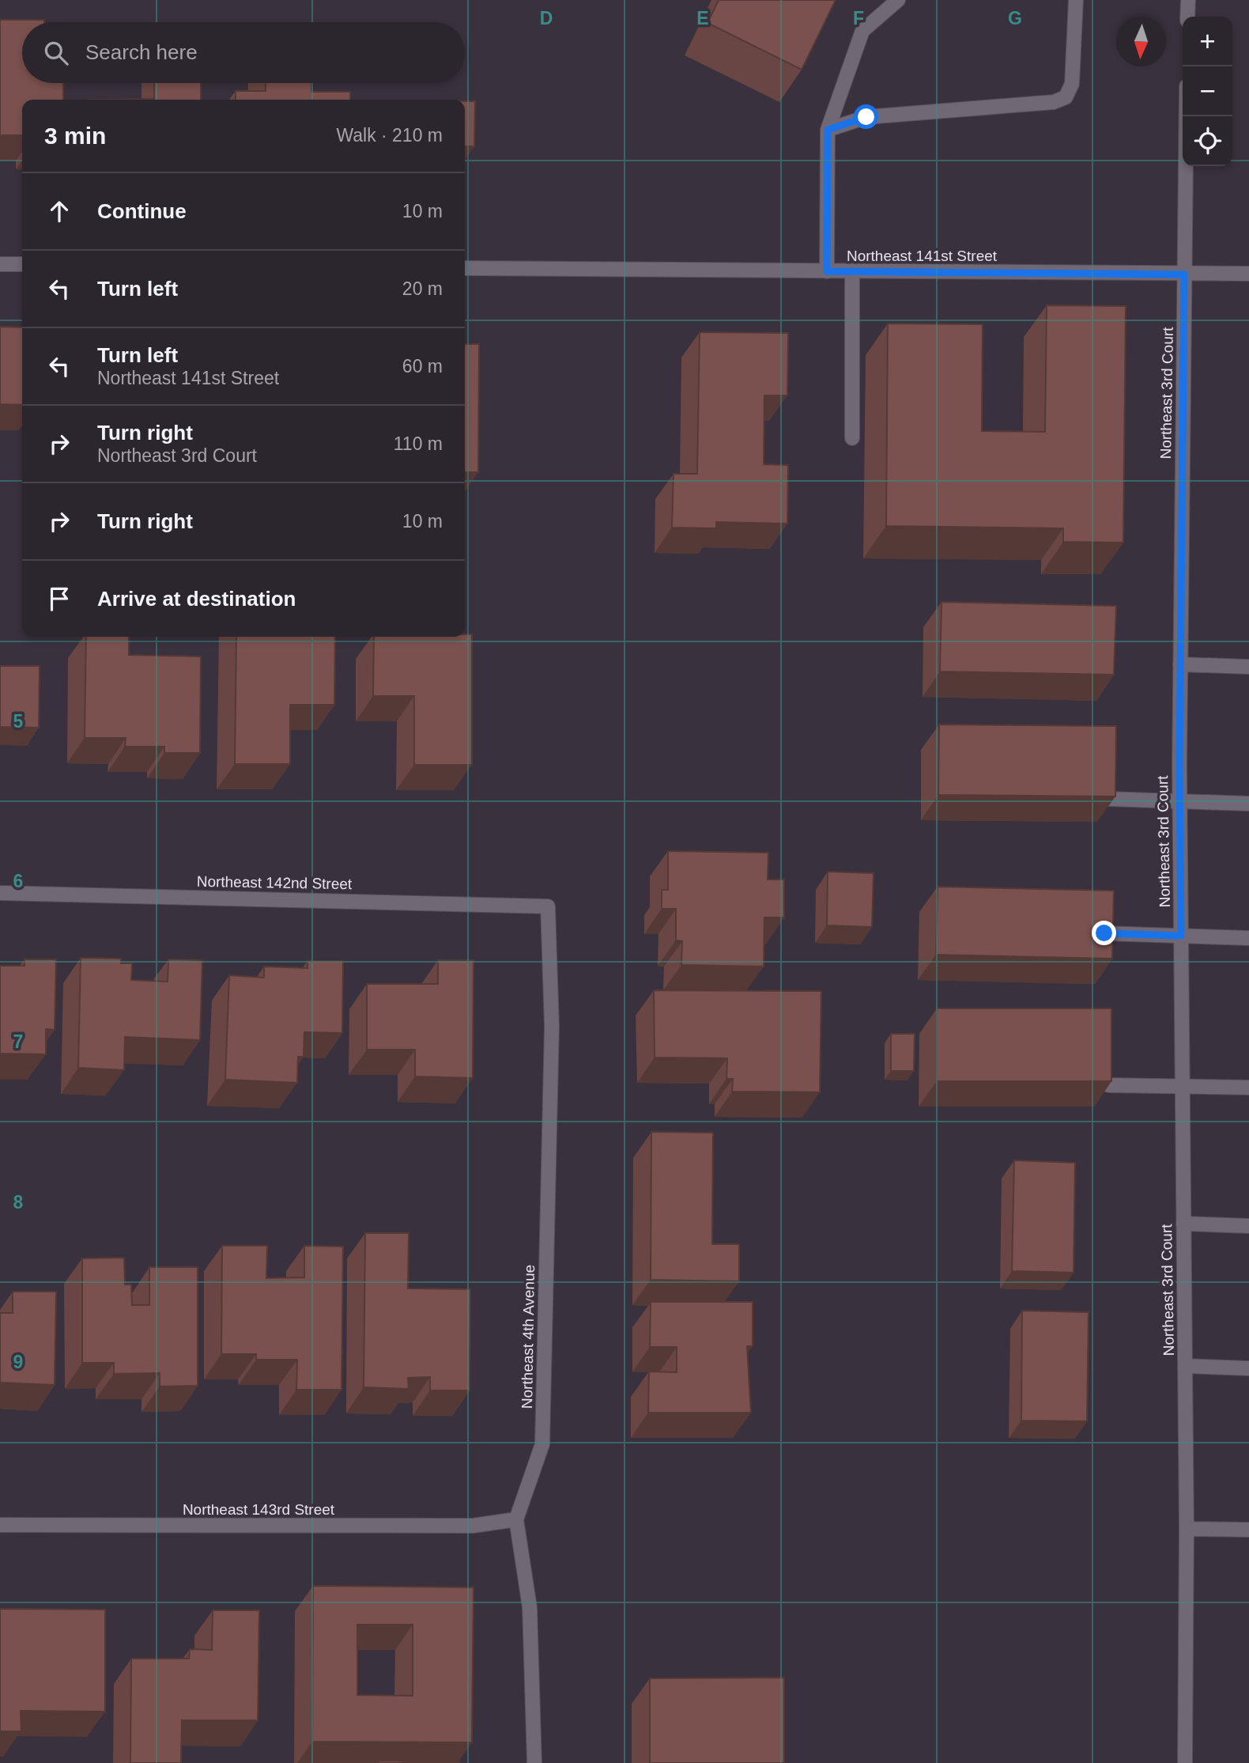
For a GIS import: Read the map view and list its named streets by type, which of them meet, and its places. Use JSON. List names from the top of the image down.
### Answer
{
  "streets": {
    "street": [
      "Northeast 141st Street",
      "Northeast 3rd Court",
      "Northeast 142nd Street",
      "Northeast 4th Avenue",
      "Northeast 143rd Street"
    ]
  },
  "crossings": [
    ["Northeast 141st Street", "Northeast 3rd Court"],
    ["Northeast 142nd Street", "Northeast 4th Avenue"],
    ["Northeast 4th Avenue", "Northeast 143rd Street"]
  ],
  "north": "bottom",
  "page": {
    "map_buttons": ["+", "−"],
    "search": "Search here",
    "heading": ["3 min", "Walk · 210 m"],
    "list": [
      ["Continue", "10 m"],
      ["Turn left", "20 m"],
      ["Turn left", "Northeast 141st Street", "60 m"],
      ["Turn right", "Northeast 3rd Court", "110 m"],
      ["Turn right", "10 m"],
      "Arrive at destination"
    ]
  },
  "grid": {
    "columns": [
      "D",
      "E",
      "F",
      "G"
    ],
    "rows": [
      "5",
      "6",
      "7",
      "8",
      "9"
    ]
  }
}
